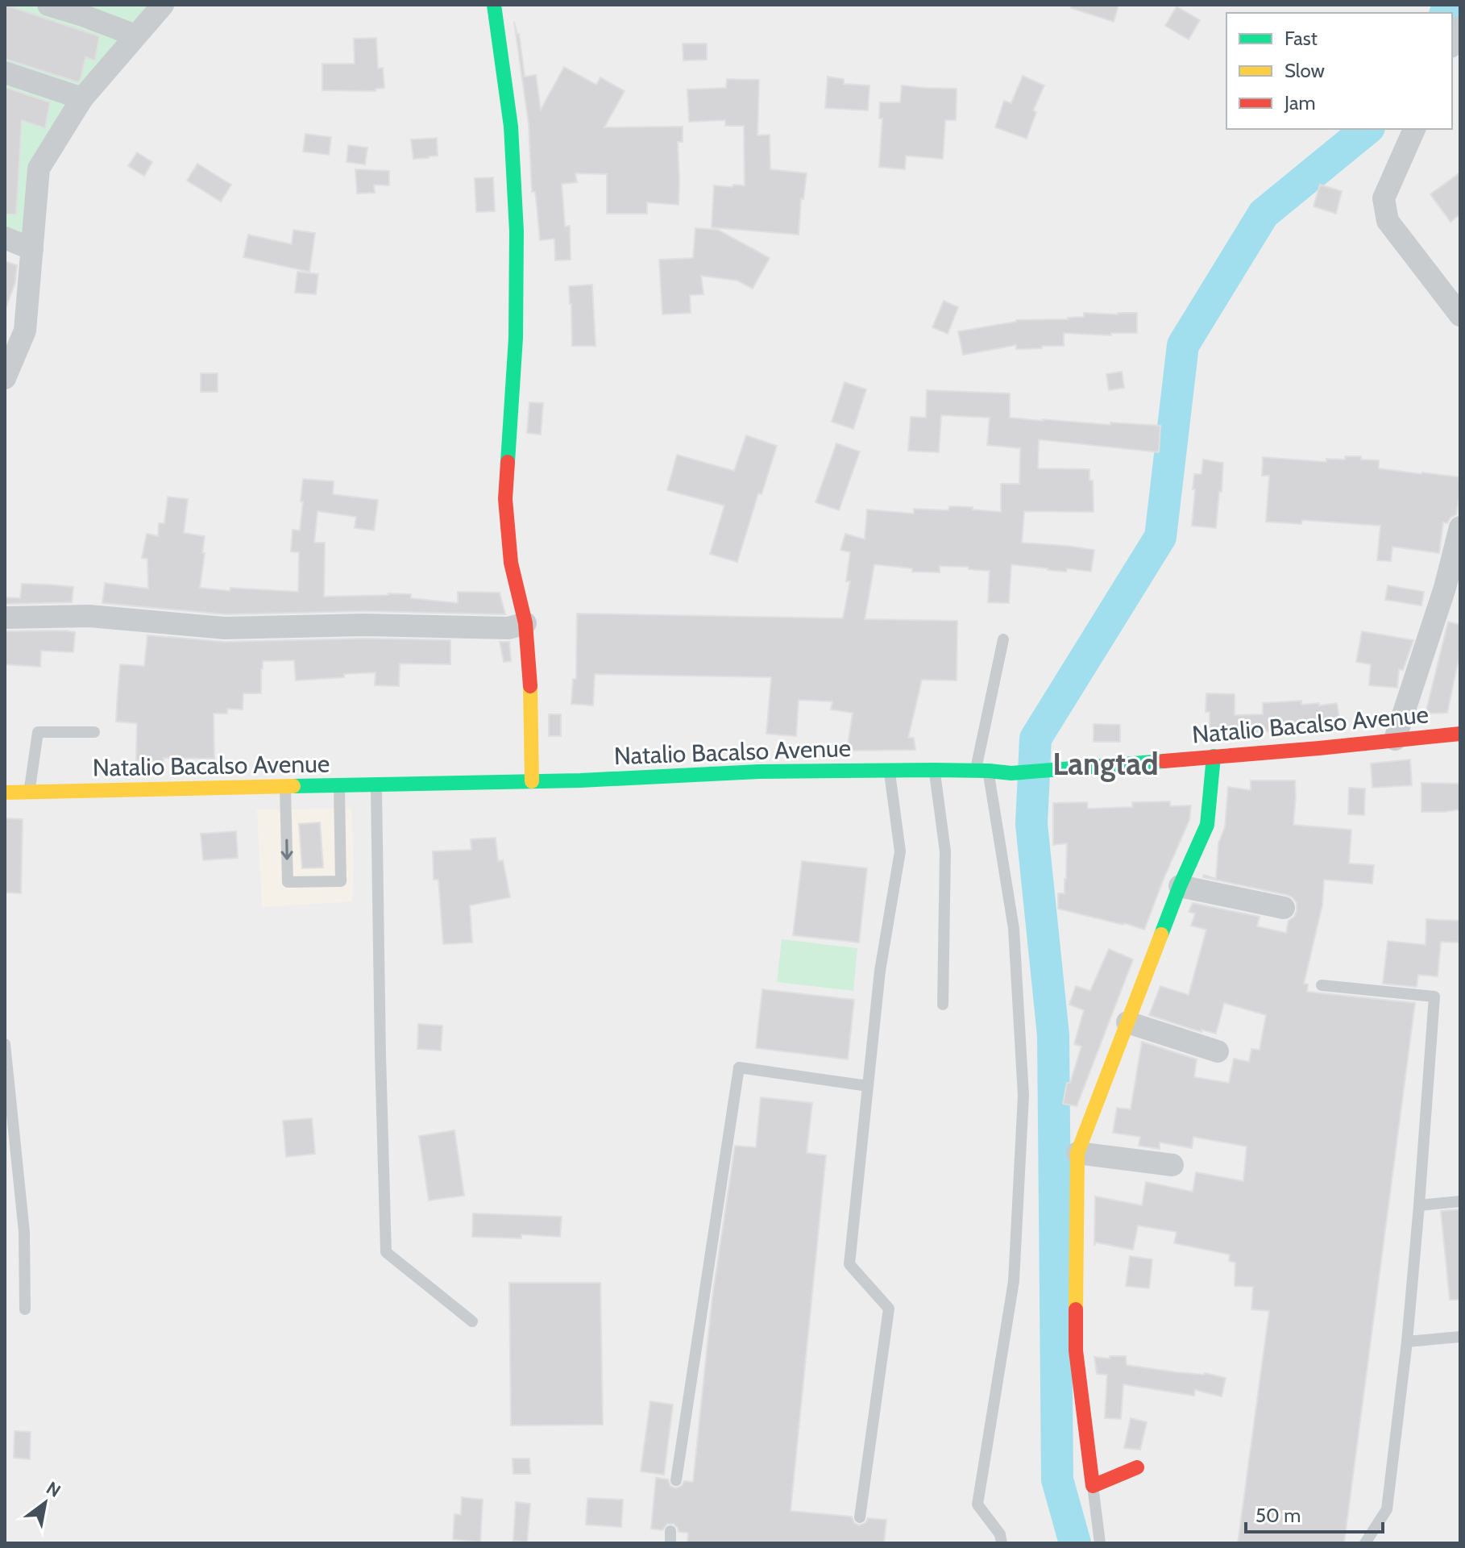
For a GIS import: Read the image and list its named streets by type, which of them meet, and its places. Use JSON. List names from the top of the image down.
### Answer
{
  "streets": {
    "main road": ["Natalio Bacalso Avenue"]
  },
  "districts": ["Langtad"],
  "legend": ["Fast", "Slow", "Jam"],
  "scale_bar": "50 m",
  "north": "top right"
}
